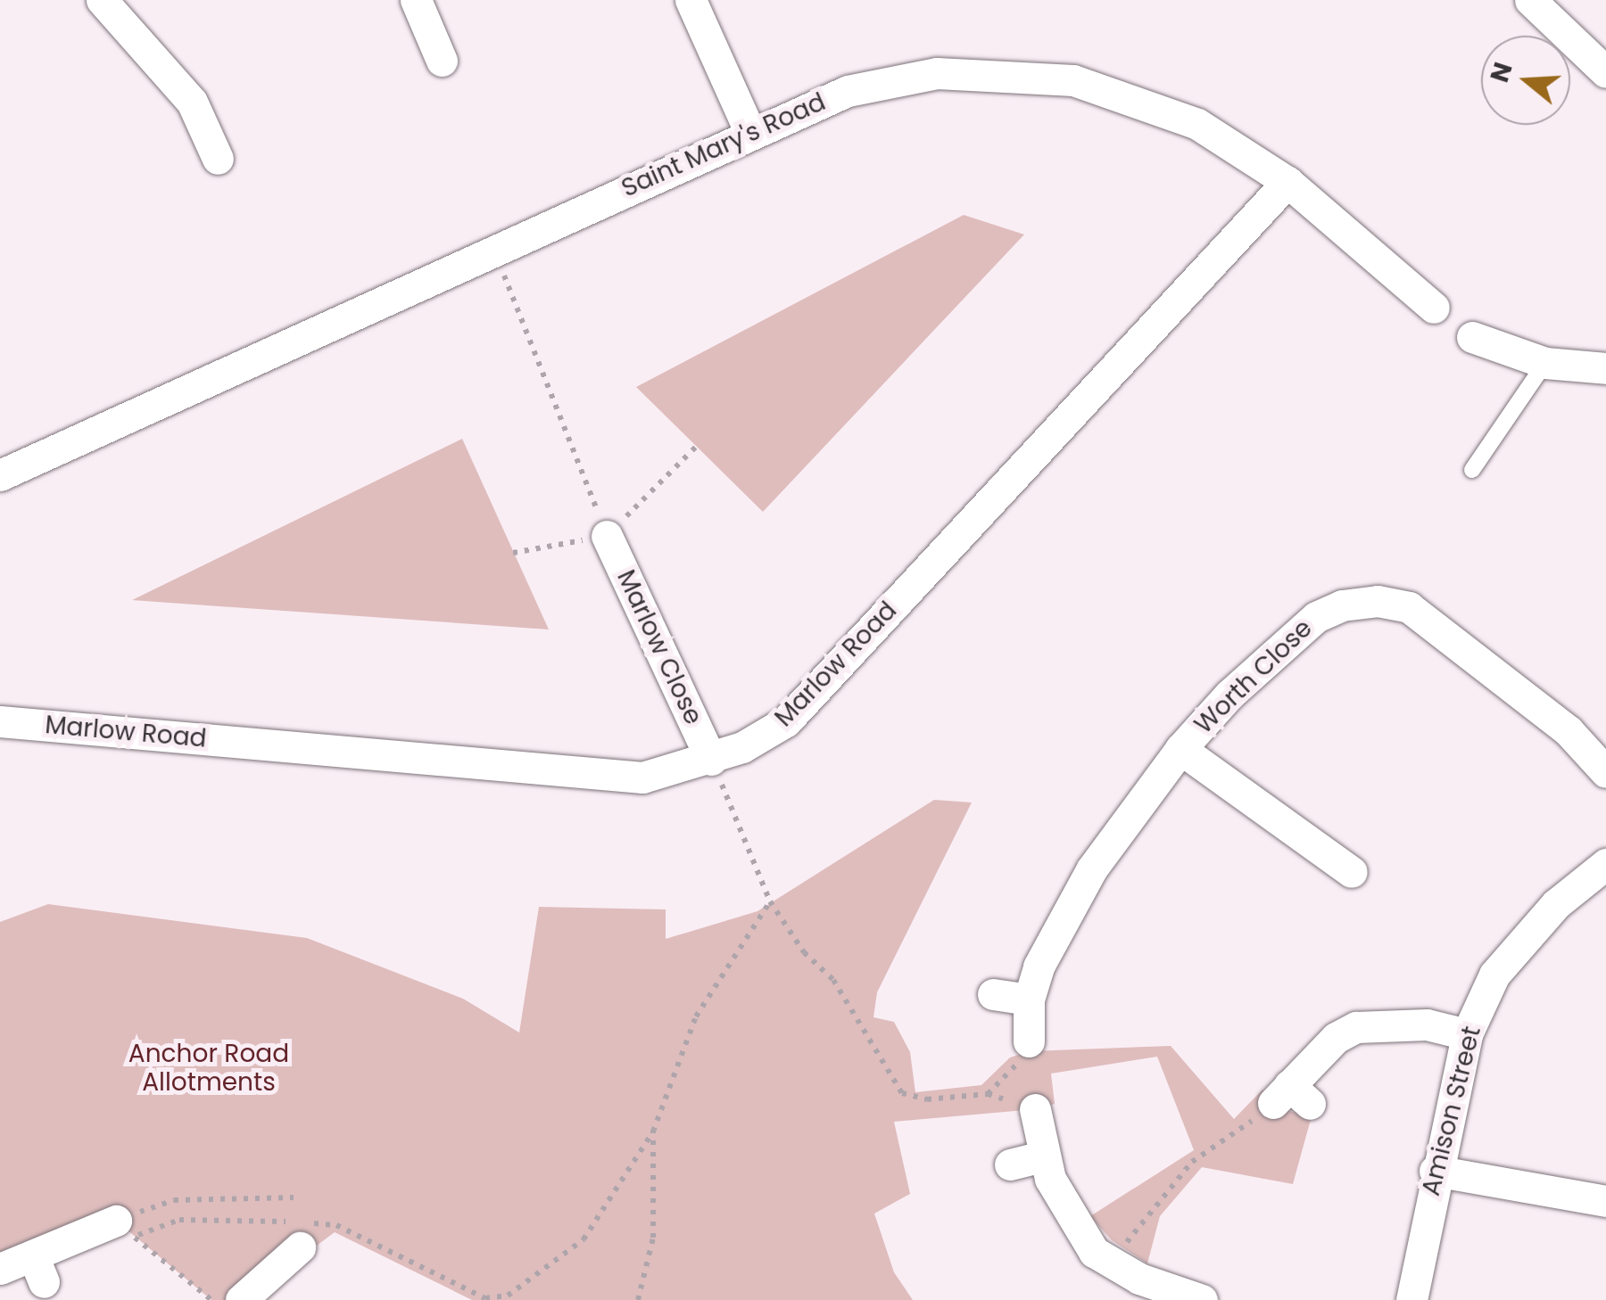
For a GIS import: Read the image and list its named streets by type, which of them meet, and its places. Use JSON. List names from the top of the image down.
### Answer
{
  "streets": {
    "street": [
      "Saint Mary's Road",
      "Marlow Close",
      "Marlow Road",
      "Worth Close",
      "Amison Street"
    ]
  },
  "crossings": [
    ["Saint Mary's Road", "Marlow Road"],
    ["Marlow Close", "Marlow Road"]
  ],
  "parks": ["Anchor Road Allotments"],
  "north": "left"
}
